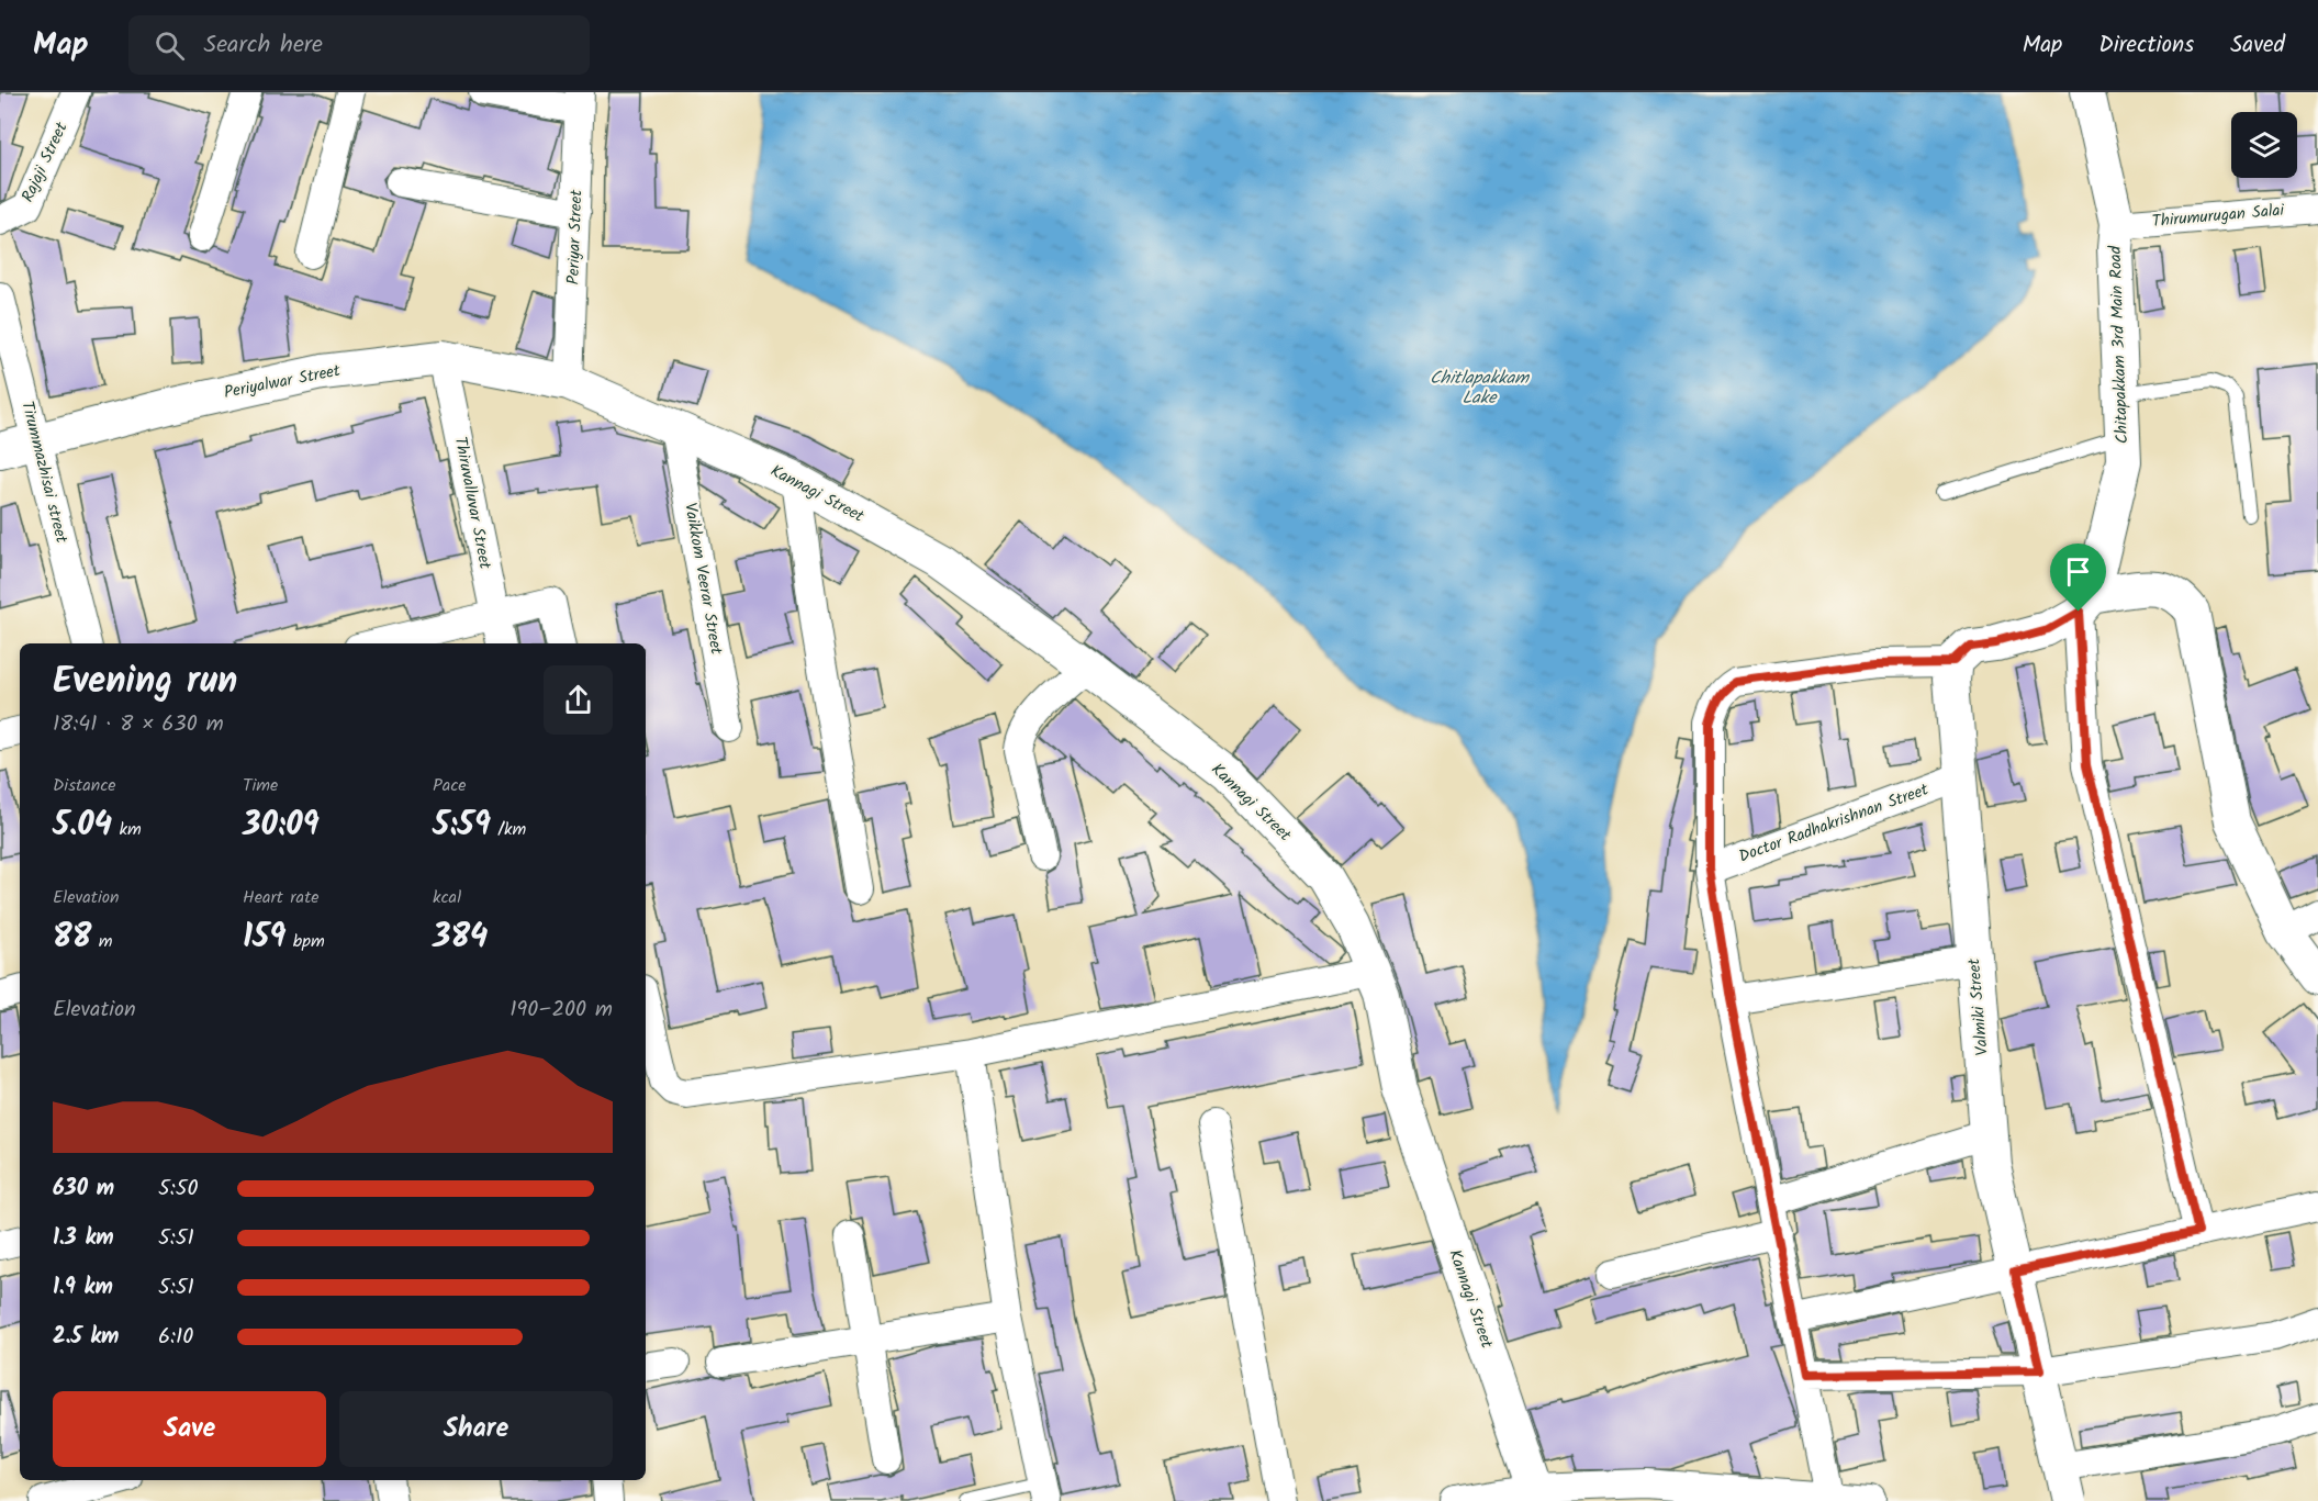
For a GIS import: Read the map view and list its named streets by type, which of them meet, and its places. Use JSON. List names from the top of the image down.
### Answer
{
  "streets": {
    "street": [
      "Rajaji Street",
      "Thirumurugan Salai",
      "Periyar Street",
      "Chitapakkam 3rd Main Road",
      "Periyalwar Street",
      "Tirummazhisai street",
      "Kannagi Street",
      "Thiruvalluvar Street",
      "Vaikkom Veerar Street",
      "Doctor Radhakrishnan Street",
      "Valmiki Street"
    ]
  },
  "crossings": [
    ["Thirumurugan Salai", "Chitapakkam 3rd Main Road"],
    ["Periyar Street", "Periyalwar Street"],
    ["Periyar Street", "Kannagi Street"],
    ["Periyalwar Street", "Tirummazhisai street"],
    ["Periyalwar Street", "Kannagi Street"],
    ["Periyalwar Street", "Thiruvalluvar Street"],
    ["Kannagi Street", "Vaikkom Veerar Street"],
    ["Doctor Radhakrishnan Street", "Valmiki Street"]
  ],
  "water": ["Chitlapakkam Lake"],
  "page": {
    "header": "Map",
    "search": "Search here",
    "nav": ["Map", "Directions", "Saved"],
    "heading": ["Evening run", "18:41 · 8 × 630 m"],
    "stats": [
      ["Distance", "5.04 km"],
      ["Time", "30:09"],
      ["Pace", "5:59 /km"],
      ["Elevation", "88 m"],
      ["Heart rate", "159 bpm"],
      ["kcal", "384"]
    ],
    "chart": ["Elevation", "190–200 m"],
    "list": [
      {
        "name": "630 m",
        "note": "5:50"
      },
      {
        "name": "1.3 km",
        "note": "5:51"
      },
      {
        "name": "1.9 km",
        "note": "5:51"
      },
      {
        "name": "2.5 km",
        "note": "6:10"
      }
    ],
    "buttons": ["Save", "Share"]
  }
}
